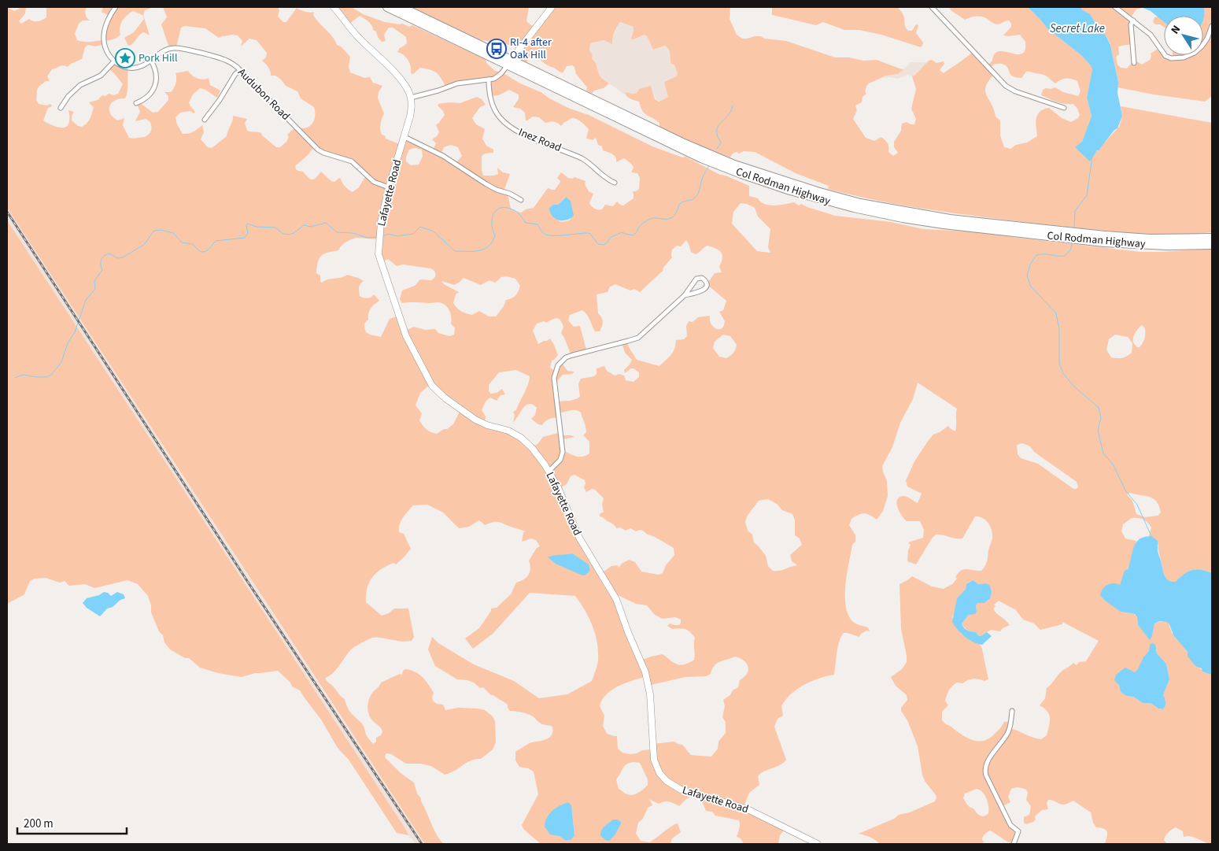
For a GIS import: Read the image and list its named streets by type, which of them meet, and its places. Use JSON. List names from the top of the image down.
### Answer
{
  "streets": {
    "highway": ["Col Rodman Highway"],
    "street": ["Audubon Road", "Inez Road", "Lafayette Road"]
  },
  "crossings": [
    ["Audubon Road", "Lafayette Road"]
  ],
  "water": ["Secret Lake"],
  "places": {
    "bus stop": ["RI-4 after Oak Hill"],
    "place": ["Pork Hill"]
  },
  "scale_bar": "200 m",
  "north": "top left"
}
